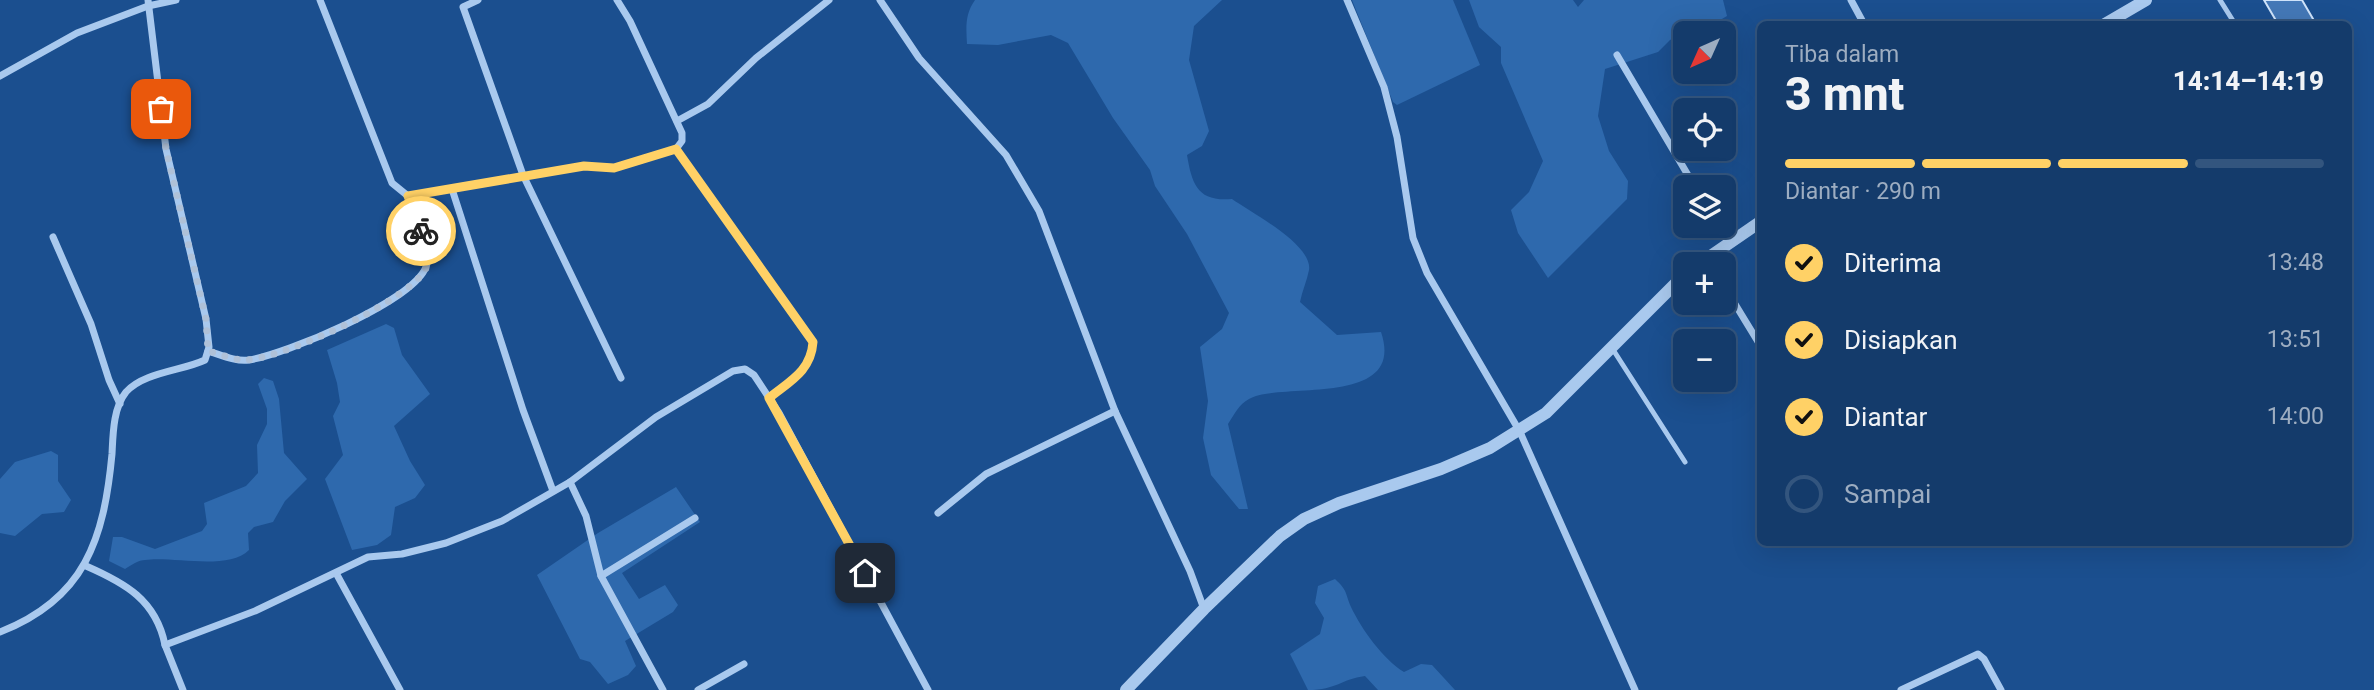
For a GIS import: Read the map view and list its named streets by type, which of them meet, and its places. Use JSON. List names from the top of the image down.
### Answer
{
  "north": "bottom left",
  "page": {
    "map_buttons": ["+", "−"],
    "heading": ["3 mnt", "Tiba dalam", "14:14–14:19"],
    "bar": "Diantar · 290 m",
    "list": [
      ["Diterima", "13:48"],
      ["Disiapkan", "13:51"],
      ["Diantar", "14:00"],
      "Sampai"
    ]
  }
}
